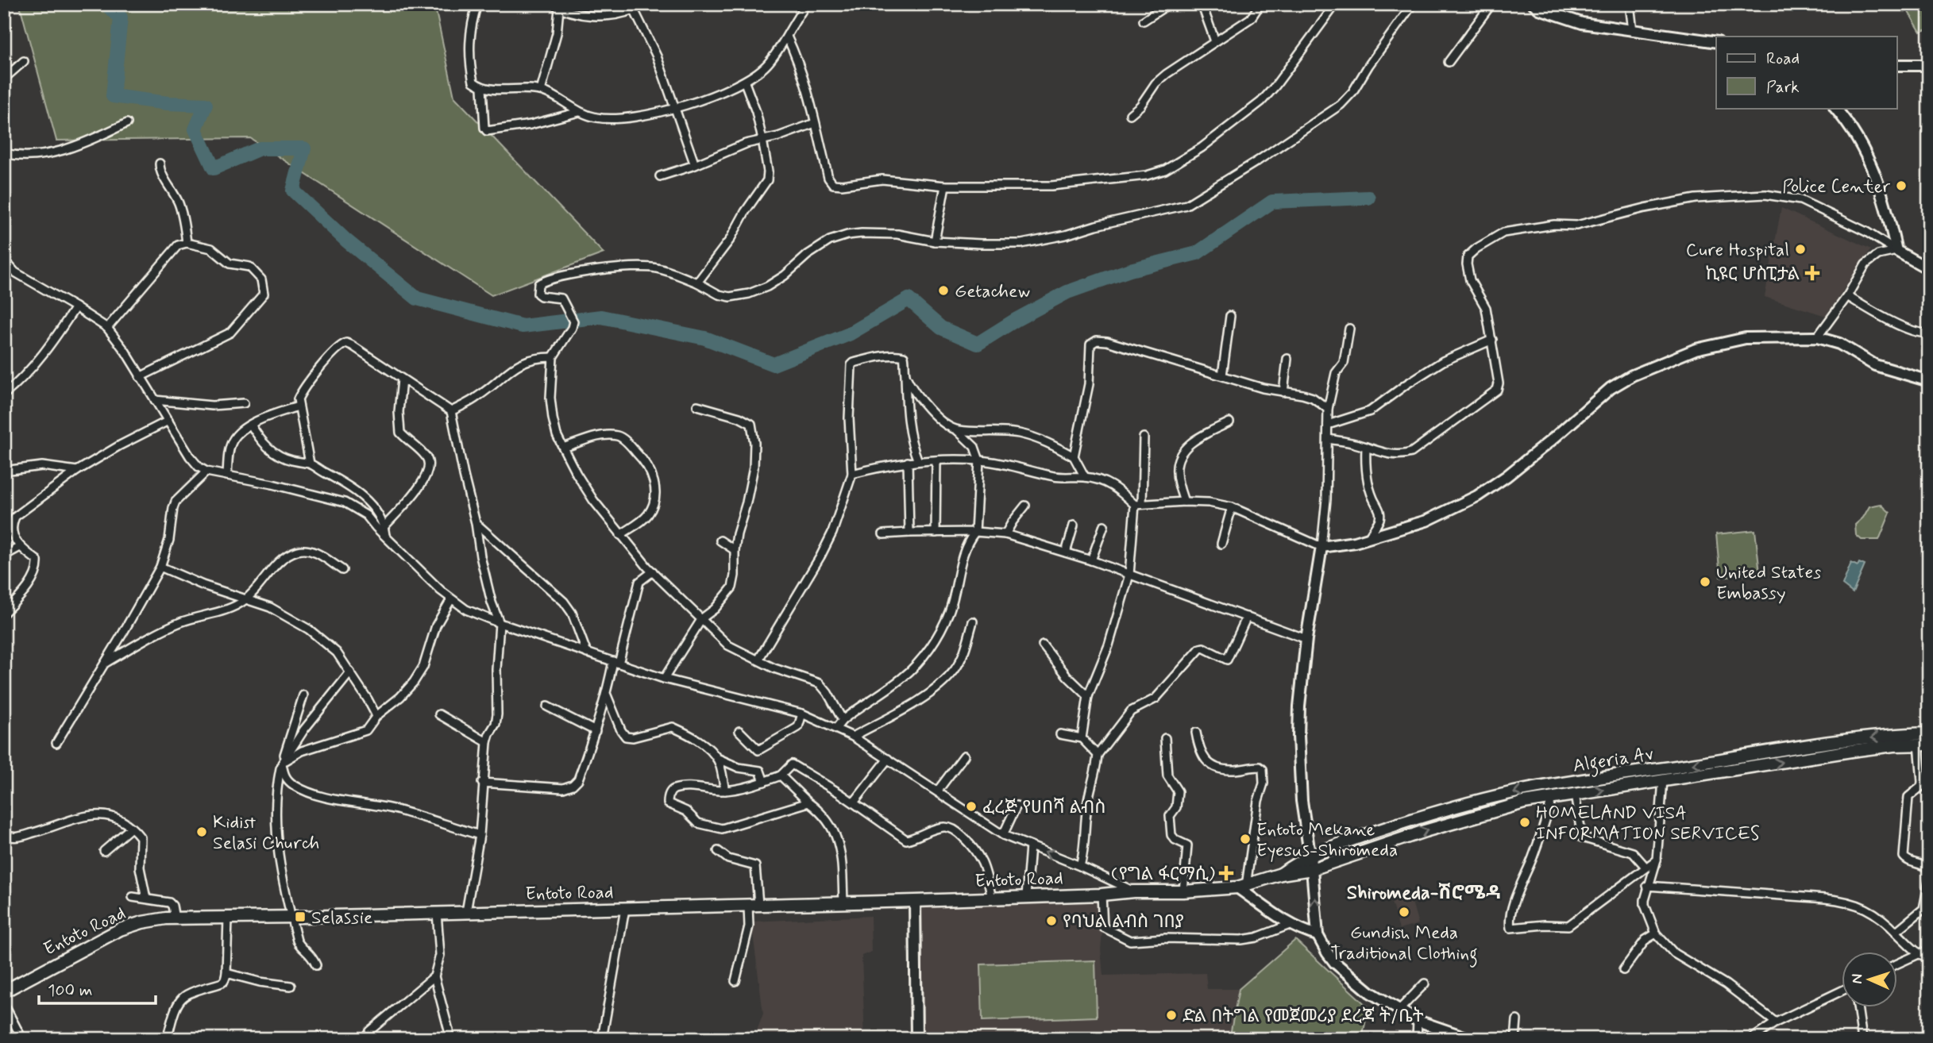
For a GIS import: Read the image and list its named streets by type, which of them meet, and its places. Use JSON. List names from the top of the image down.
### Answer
{
  "streets": {
    "main road": ["Algeria Av", "Entoto Road"]
  },
  "crossings": [
    ["Algeria Av", "Entoto Road"]
  ],
  "districts": ["Shiromeda-ሽሮሜዳ"],
  "places": {
    "other": [
      "Police Center",
      "Cure Hospital",
      "Getachew",
      "United States Embassy",
      "ፈረጅ የሀበሻ ልብስ",
      "HOMELAND VISA INFORMATION SERVICES",
      "Kidist Selasi Church",
      "Entoto Mekane Eyesus-Shiromeda",
      "Gundish Meda Traditional Clothing",
      "የባህል ልብስ ገበያ",
      "ድል በትግል የመጀመሪያ ደረጃ ት/ቤት"
    ],
    "health": ["ኪዩር ሆስፒታል", "(የግል ፋርማሲ)"],
    "transit": ["Selassie"]
  },
  "legend": ["Road", "Park"],
  "scale_bar": "100 m",
  "north": "left"
}
